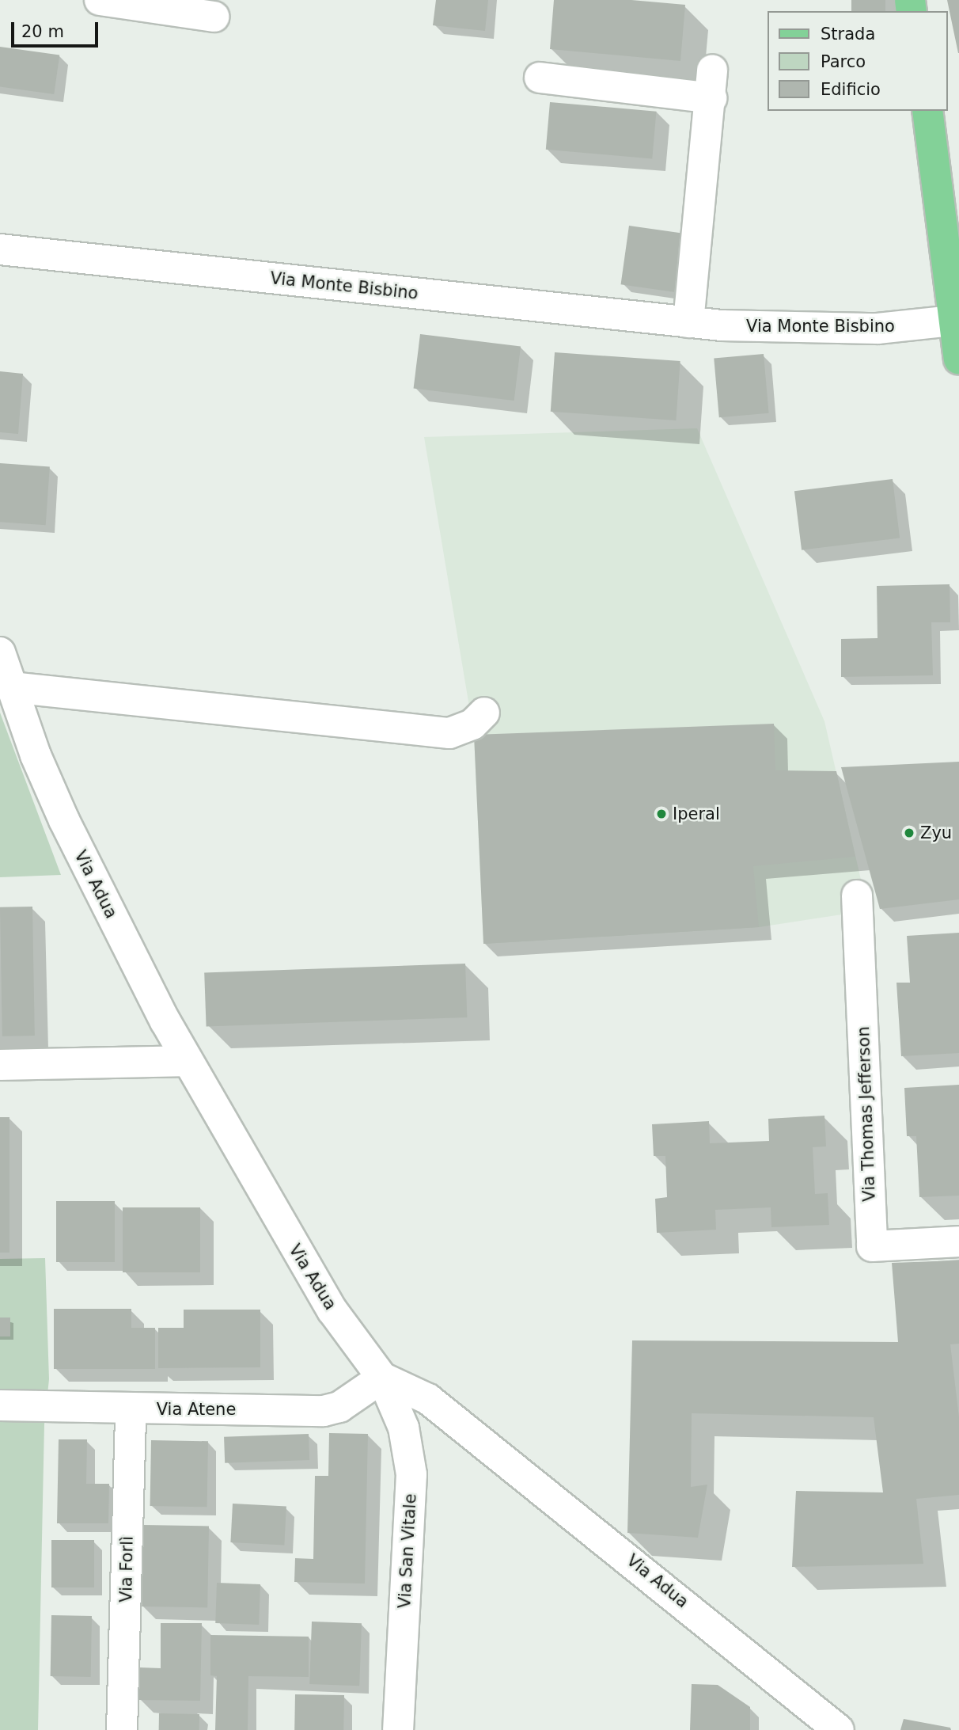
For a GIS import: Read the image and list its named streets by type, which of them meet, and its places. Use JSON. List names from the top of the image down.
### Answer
{
  "streets": {
    "street": [
      "Via Monte Bisbino",
      "Via Adua",
      "Via Thomas Jefferson",
      "Via Atene",
      "Via San Vitale",
      "Via Forlì"
    ]
  },
  "crossings": [
    ["Via Adua", "Via Atene"],
    ["Via Adua", "Via San Vitale"],
    ["Via Atene", "Via San Vitale"],
    ["Via Atene", "Via Forlì"]
  ],
  "places": ["Iperal", "Zyu"],
  "legend": ["Strada", "Parco", "Edificio"],
  "scale_bar": "20 m"
}
